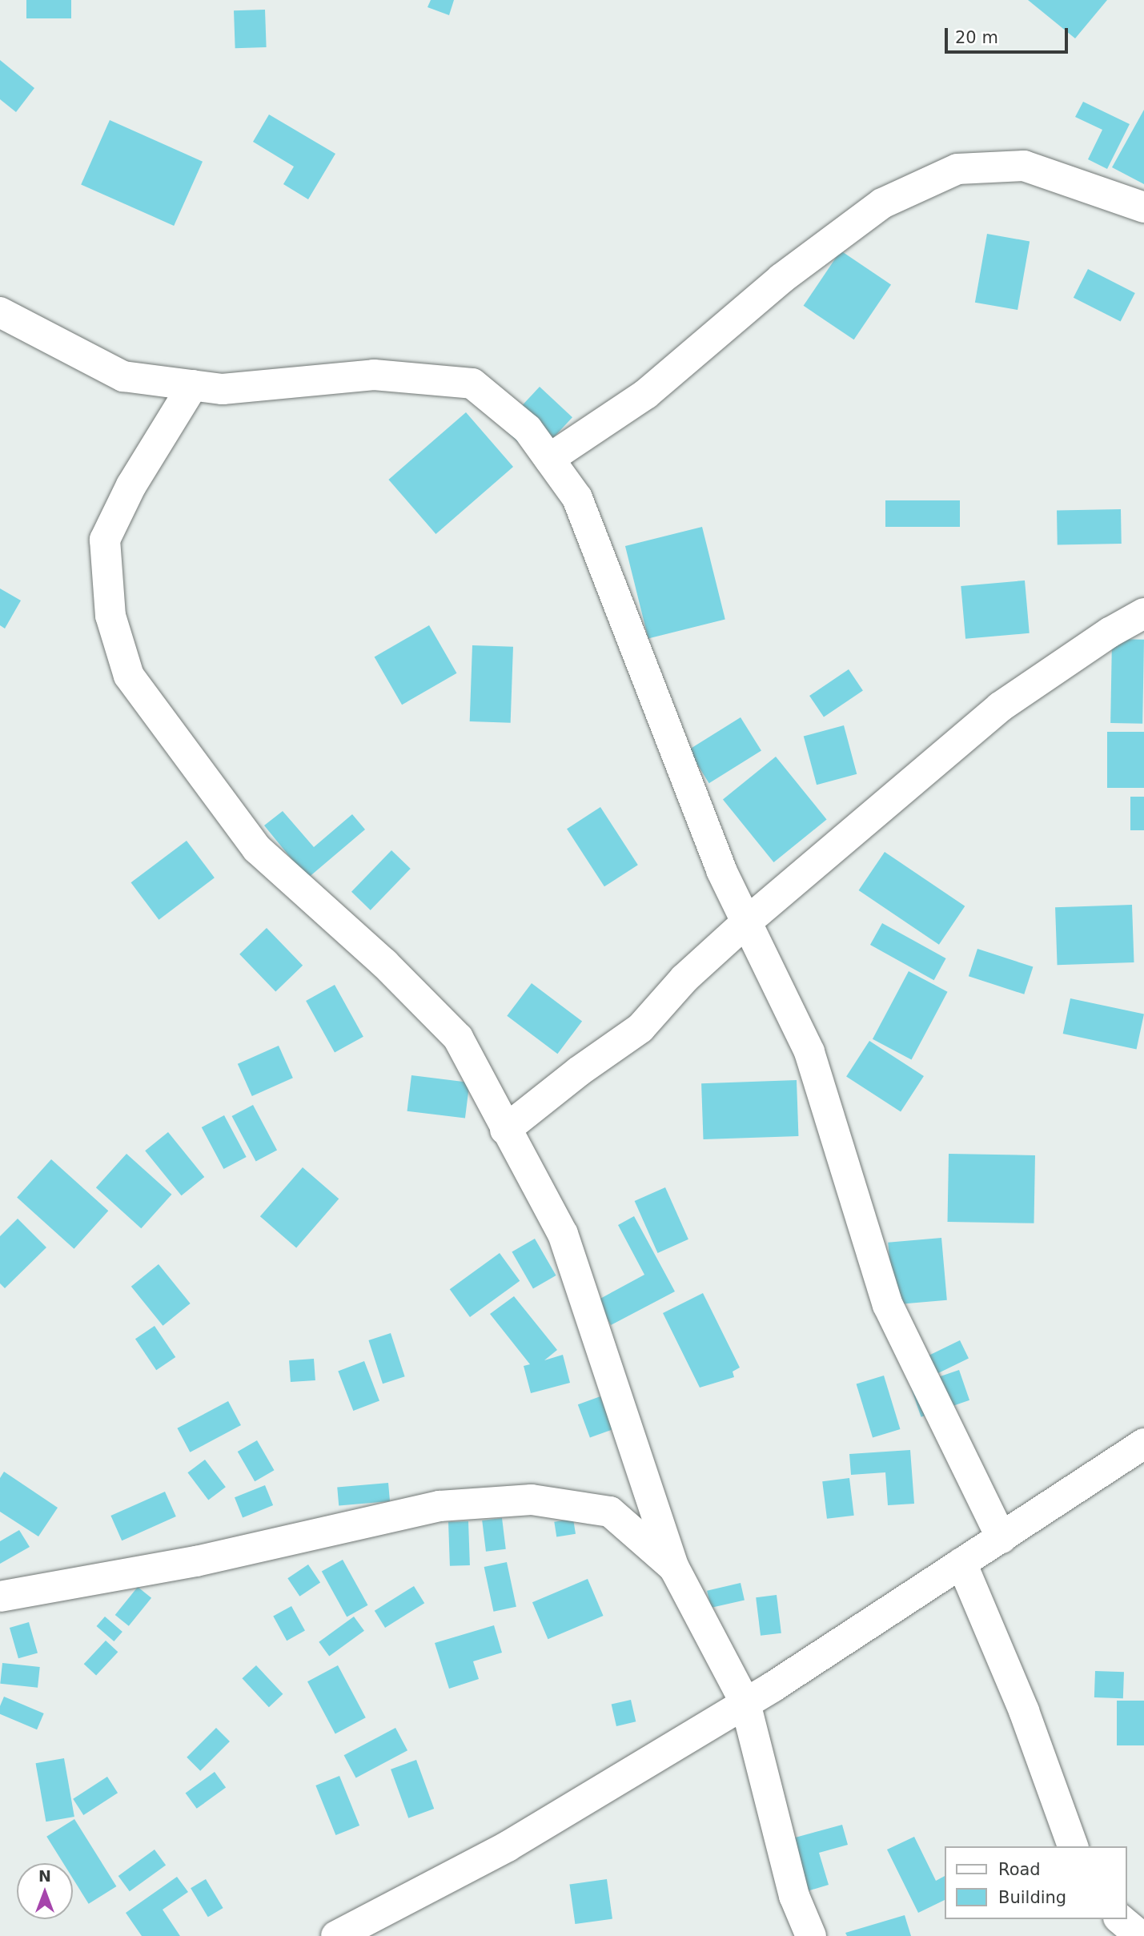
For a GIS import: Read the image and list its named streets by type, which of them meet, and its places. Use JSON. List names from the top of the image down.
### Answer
{
  "legend": ["Road", "Building"],
  "scale_bar": "20 m",
  "north": "top"
}
